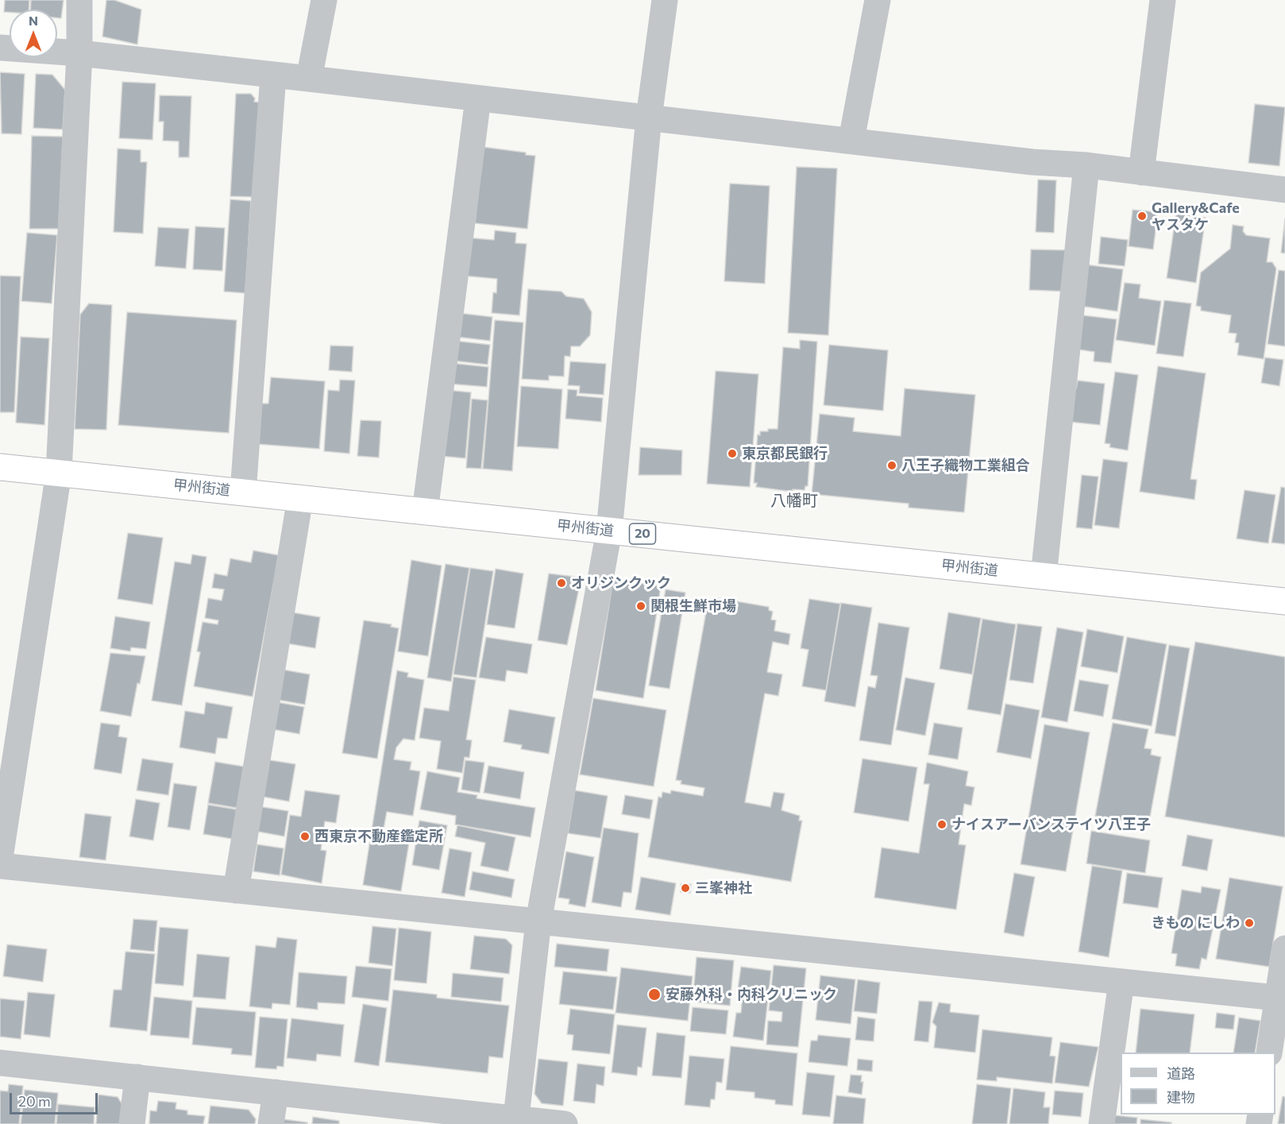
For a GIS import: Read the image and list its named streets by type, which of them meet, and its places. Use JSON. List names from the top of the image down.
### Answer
{
  "streets": {
    "highway": ["甲州街道", "20"]
  },
  "districts": ["八幡町"],
  "places": [
    "Gallery&Cafe ヤスタケ",
    "東京都民銀行",
    "八王子織物工業組合",
    "オリジンクック",
    "関根生鮮市場",
    "ナイスアーバンステイツ八王子",
    "西東京不動産鑑定所",
    "三峯神社",
    "きもの にしわ",
    "安藤外科・内科クリニック"
  ],
  "legend": ["道路", "建物"],
  "scale_bar": "20 m",
  "north": "top"
}
